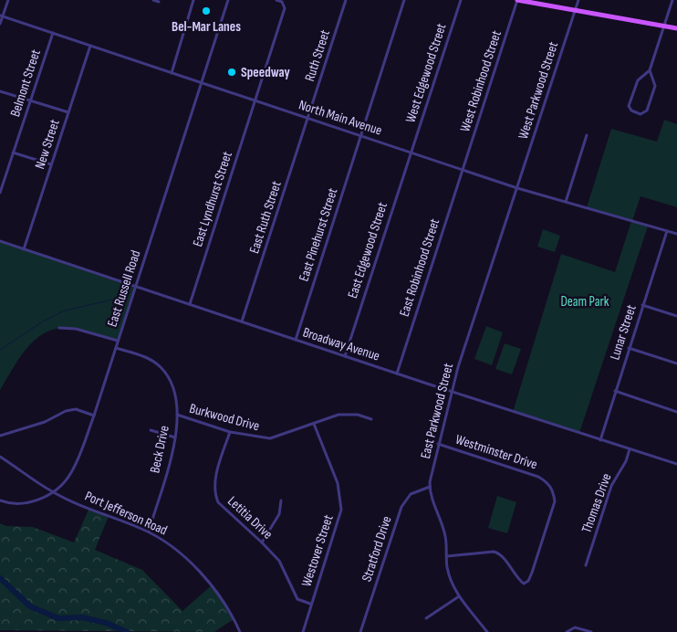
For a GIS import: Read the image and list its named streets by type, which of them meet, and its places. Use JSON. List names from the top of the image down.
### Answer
{
  "streets": {
    "street": [
      "Ruth Street",
      "West Edgewood Street",
      "West Robinhood Street",
      "Belmont Street",
      "West Parkwood Street",
      "North Main Avenue",
      "New Street",
      "East Lyndhurst Street",
      "East Ruth Street",
      "East Pinehurst Street",
      "East Edgewood Street",
      "East Robinhood Street",
      "East Russell Road",
      "Lunar Street",
      "Broadway Avenue",
      "East Parkwood Street",
      "Burkwood Drive",
      "Beck Drive",
      "Westminster Drive",
      "Thomas Drive",
      "Port Jefferson Road",
      "Letitia Drive",
      "Stratford Drive",
      "Westover Street"
    ]
  },
  "crossings": [
    ["Ruth Street", "North Main Avenue"],
    ["Ruth Street", "East Ruth Street"],
    ["West Edgewood Street", "North Main Avenue"],
    ["West Edgewood Street", "East Edgewood Street"],
    ["West Robinhood Street", "North Main Avenue"],
    ["West Robinhood Street", "East Robinhood Street"],
    ["Belmont Street", "North Main Avenue"],
    ["West Parkwood Street", "North Main Avenue"],
    ["West Parkwood Street", "East Parkwood Street"],
    ["North Main Avenue", "New Street"],
    ["North Main Avenue", "East Lyndhurst Street"],
    ["North Main Avenue", "East Ruth Street"],
    ["North Main Avenue", "East Pinehurst Street"],
    ["North Main Avenue", "East Edgewood Street"],
    ["North Main Avenue", "East Robinhood Street"],
    ["North Main Avenue", "East Russell Road"],
    ["North Main Avenue", "Lunar Street"],
    ["North Main Avenue", "East Parkwood Street"],
    ["New Street", "Broadway Avenue"],
    ["East Lyndhurst Street", "Broadway Avenue"],
    ["East Ruth Street", "Broadway Avenue"],
    ["East Pinehurst Street", "Broadway Avenue"],
    ["East Edgewood Street", "Broadway Avenue"],
    ["East Robinhood Street", "Broadway Avenue"],
    ["East Russell Road", "Broadway Avenue"],
    ["East Russell Road", "Beck Drive"],
    ["East Russell Road", "Port Jefferson Road"],
    ["Lunar Street", "Broadway Avenue"],
    ["Broadway Avenue", "East Parkwood Street"],
    ["Broadway Avenue", "Thomas Drive"],
    ["East Parkwood Street", "Westminster Drive"],
    ["East Parkwood Street", "Stratford Drive"],
    ["Burkwood Drive", "Beck Drive"],
    ["Burkwood Drive", "Letitia Drive"],
    ["Burkwood Drive", "Westover Street"],
    ["Beck Drive", "Port Jefferson Road"],
    ["Letitia Drive", "Westover Street"]
  ],
  "parks": ["Deam Park"],
  "places": ["Bel-Mar Lanes", "Speedway"]
}
